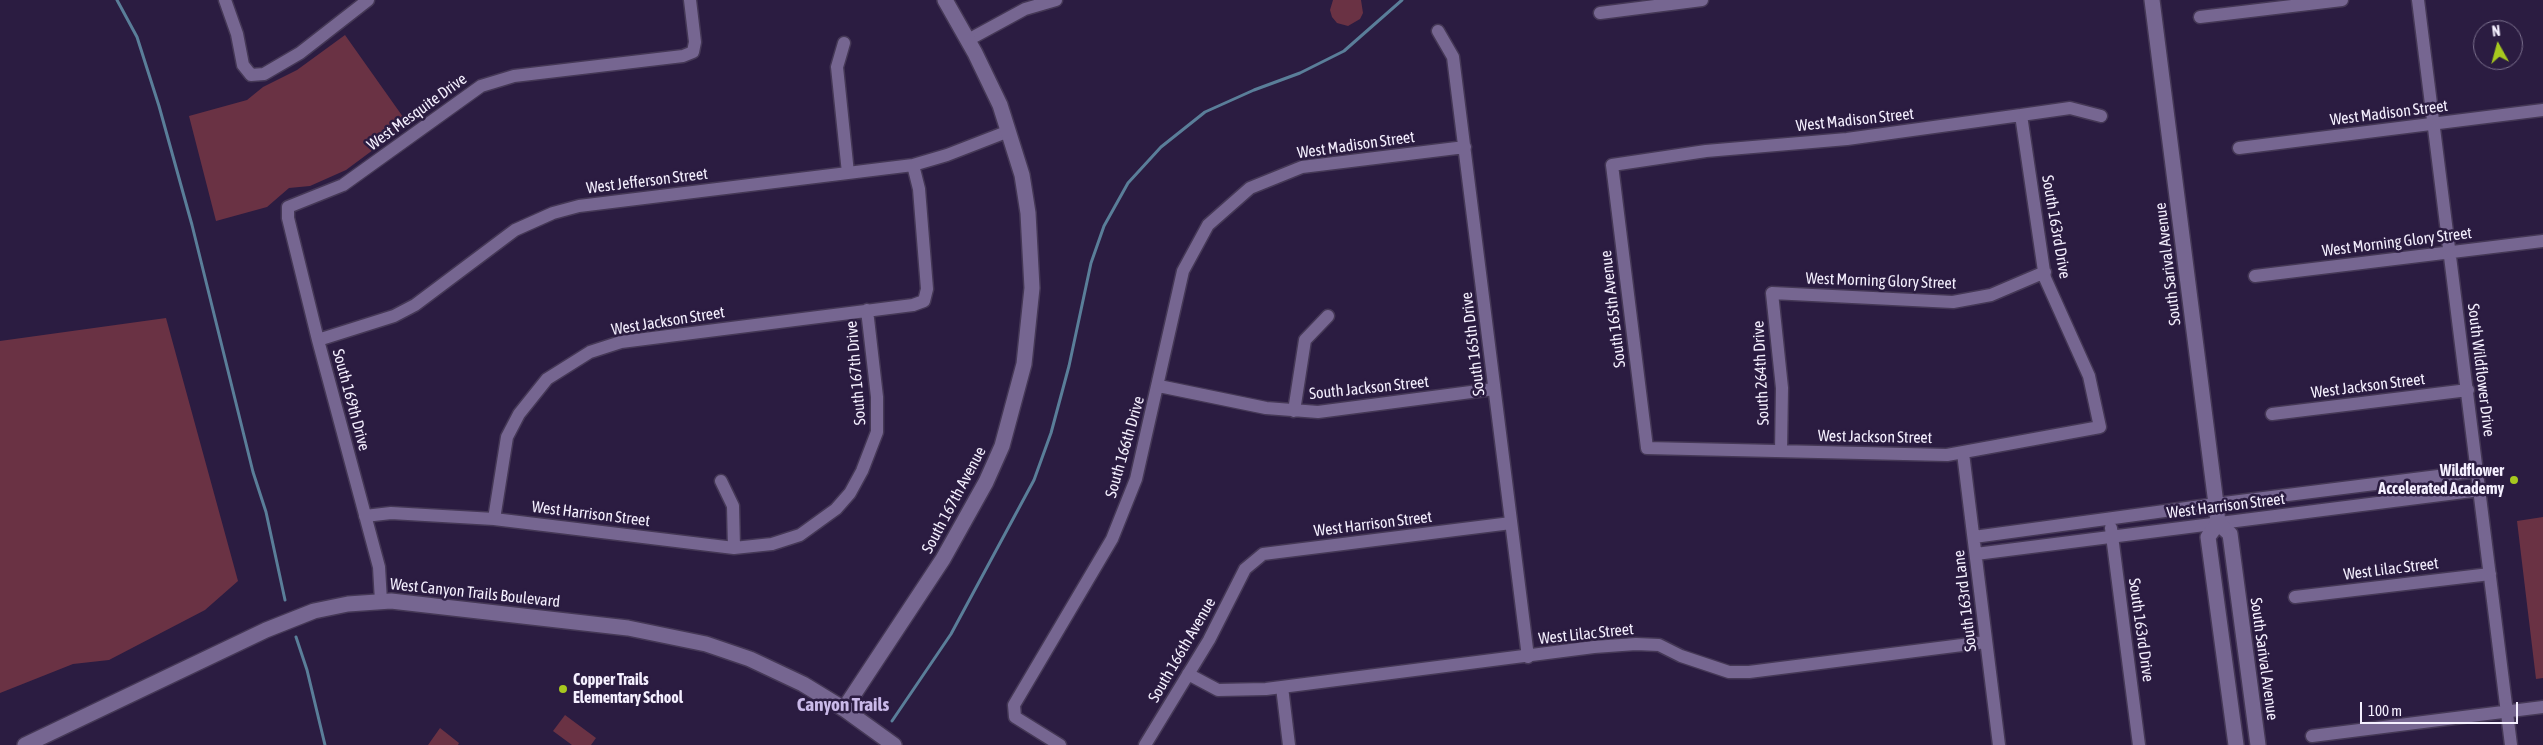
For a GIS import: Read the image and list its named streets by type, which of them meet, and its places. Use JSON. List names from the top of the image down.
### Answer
{
  "streets": {
    "street": [
      "West Mesquite Drive",
      "West Madison Street",
      "West Jefferson Street",
      "South 163rd Drive",
      "West Morning Glory Street",
      "South Sarival Avenue",
      "South 165th Avenue",
      "West Jackson Street",
      "South 165th Drive",
      "South Wildflower Drive",
      "South 167th Drive",
      "South 264th Drive",
      "South Jackson Street",
      "South 169th Drive",
      "South 166th Drive",
      "South 167th Avenue",
      "West Harrison Street",
      "West Lilac Street",
      "West Canyon Trails Boulevard",
      "South 163rd Lane",
      "South 166th Avenue"
    ]
  },
  "crossings": [
    ["West Mesquite Drive", "South 169th Drive"],
    ["West Madison Street", "South 163rd Drive"],
    ["West Madison Street", "South 165th Avenue"],
    ["West Madison Street", "South 165th Drive"],
    ["West Madison Street", "South Wildflower Drive"],
    ["West Madison Street", "South 166th Drive"],
    ["West Jefferson Street", "West Jackson Street"],
    ["West Jefferson Street", "South 169th Drive"],
    ["West Jefferson Street", "South 167th Avenue"],
    ["South 163rd Drive", "West Morning Glory Street"],
    ["South 163rd Drive", "West Jackson Street"],
    ["South 163rd Drive", "West Harrison Street"],
    ["West Morning Glory Street", "South Wildflower Drive"],
    ["West Morning Glory Street", "South 264th Drive"],
    ["South Sarival Avenue", "West Harrison Street"],
    ["South 165th Avenue", "West Jackson Street"],
    ["West Jackson Street", "South Wildflower Drive"],
    ["West Jackson Street", "South 167th Drive"],
    ["West Jackson Street", "South 264th Drive"],
    ["West Jackson Street", "West Harrison Street"],
    ["West Jackson Street", "South 163rd Lane"],
    ["South 165th Drive", "South Jackson Street"],
    ["South 165th Drive", "West Harrison Street"],
    ["South 165th Drive", "West Lilac Street"],
    ["South Wildflower Drive", "West Harrison Street"],
    ["South Wildflower Drive", "West Lilac Street"],
    ["South 167th Drive", "West Harrison Street"],
    ["South Jackson Street", "South 166th Drive"],
    ["South 169th Drive", "West Harrison Street"],
    ["South 169th Drive", "West Canyon Trails Boulevard"],
    ["South 167th Avenue", "West Canyon Trails Boulevard"],
    ["West Harrison Street", "South 163rd Lane"],
    ["West Harrison Street", "South 166th Avenue"],
    ["West Lilac Street", "South 163rd Lane"],
    ["West Lilac Street", "South 166th Avenue"]
  ],
  "districts": ["Canyon Trails"],
  "places": ["Wildflower Accelerated Academy", "Copper Trails Elementary School"],
  "scale_bar": "100 m",
  "north": "top"
}
